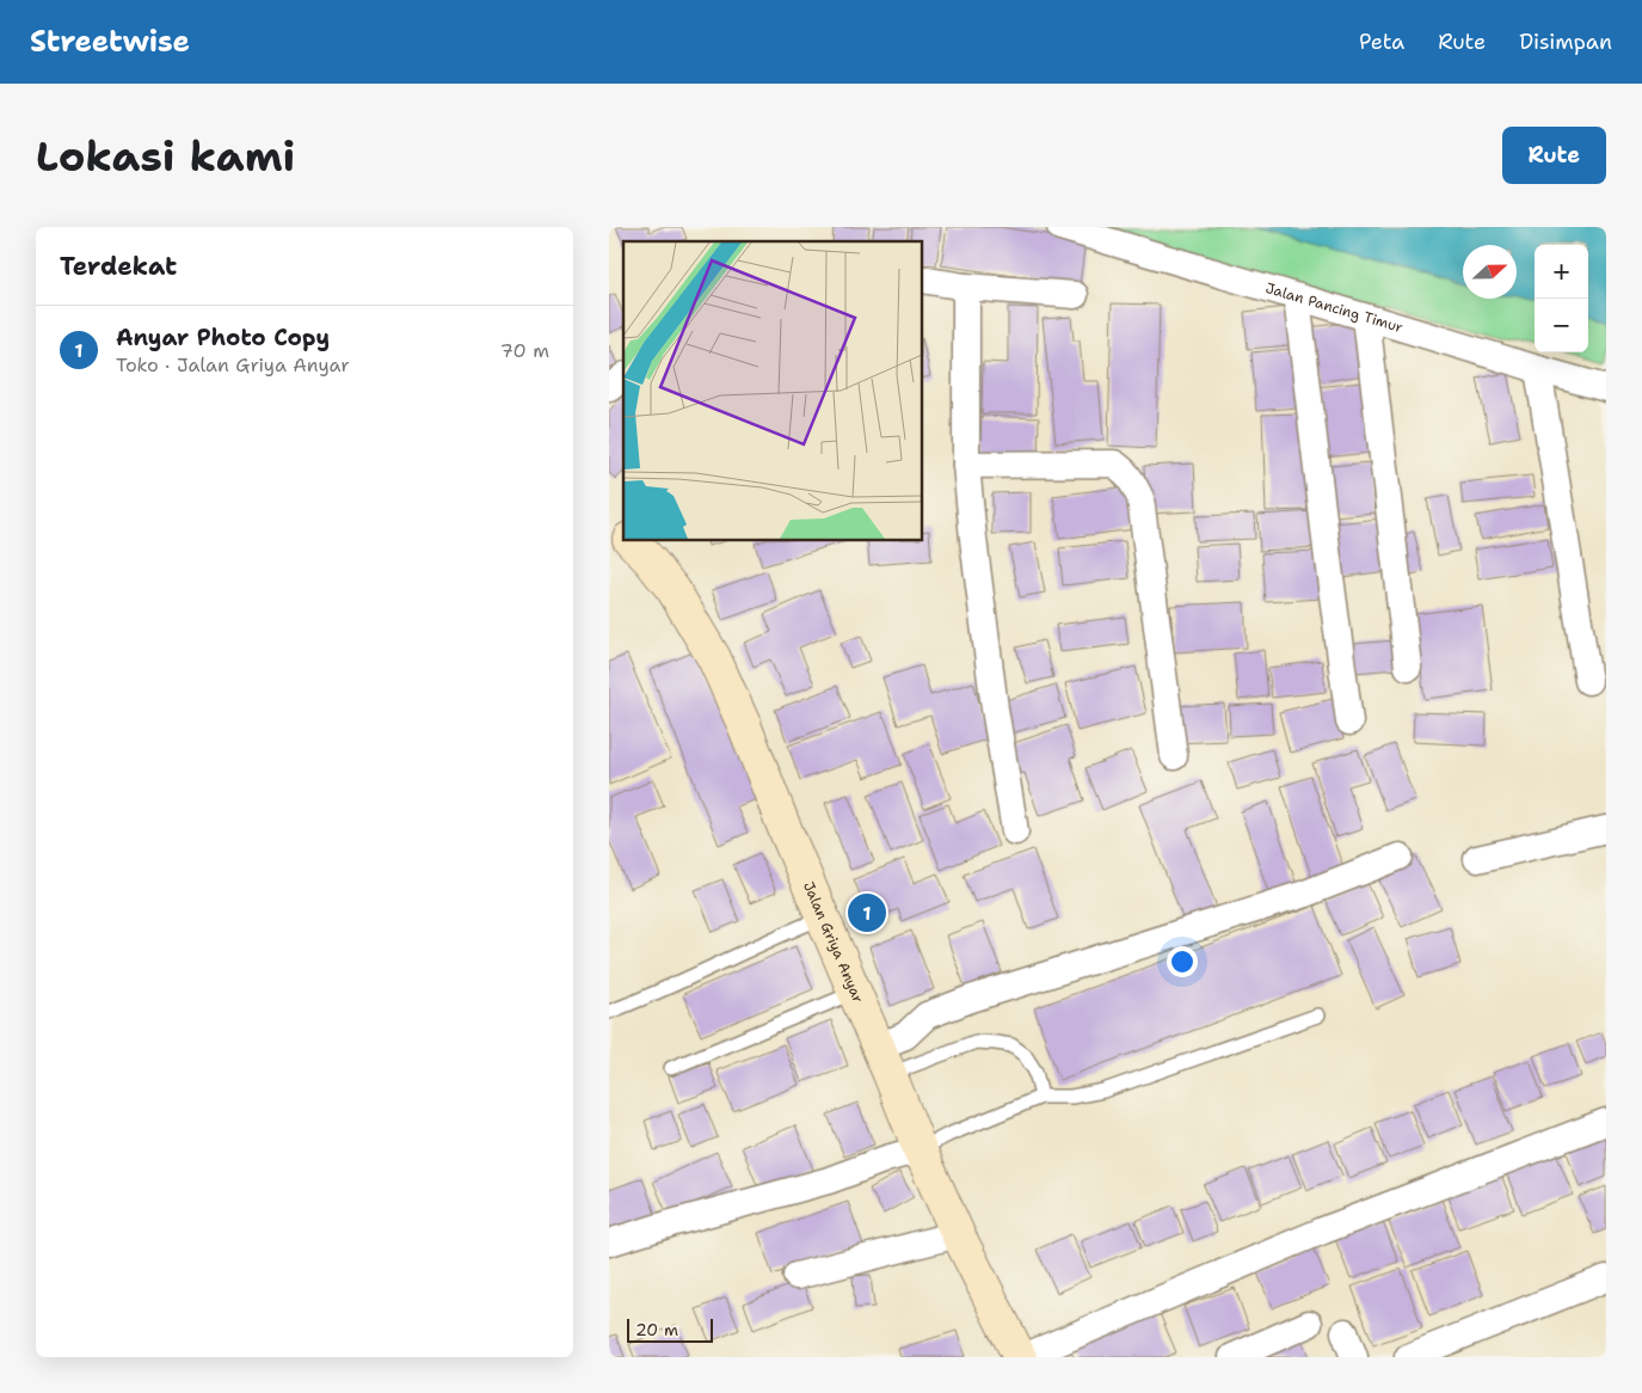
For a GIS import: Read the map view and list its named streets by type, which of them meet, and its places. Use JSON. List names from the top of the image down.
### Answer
{
  "streets": {
    "street": ["Jalan Pancing Timur", "Jalan Griya Anyar"]
  },
  "scale_bar": "20 m",
  "north": "right",
  "page": {
    "header": "Streetwise",
    "nav": ["Peta", "Rute", "Disimpan"],
    "buttons": "Rute",
    "title": "Lokasi kami",
    "heading": "Terdekat",
    "map_buttons": ["+", "−"],
    "list": [
      {
        "mark": "1",
        "name": "Anyar Photo Copy",
        "note": "Toko · Jalan Griya Anyar",
        "value": "70 m"
      }
    ],
    "pins": "1",
    "scale": "20 m"
  }
}
